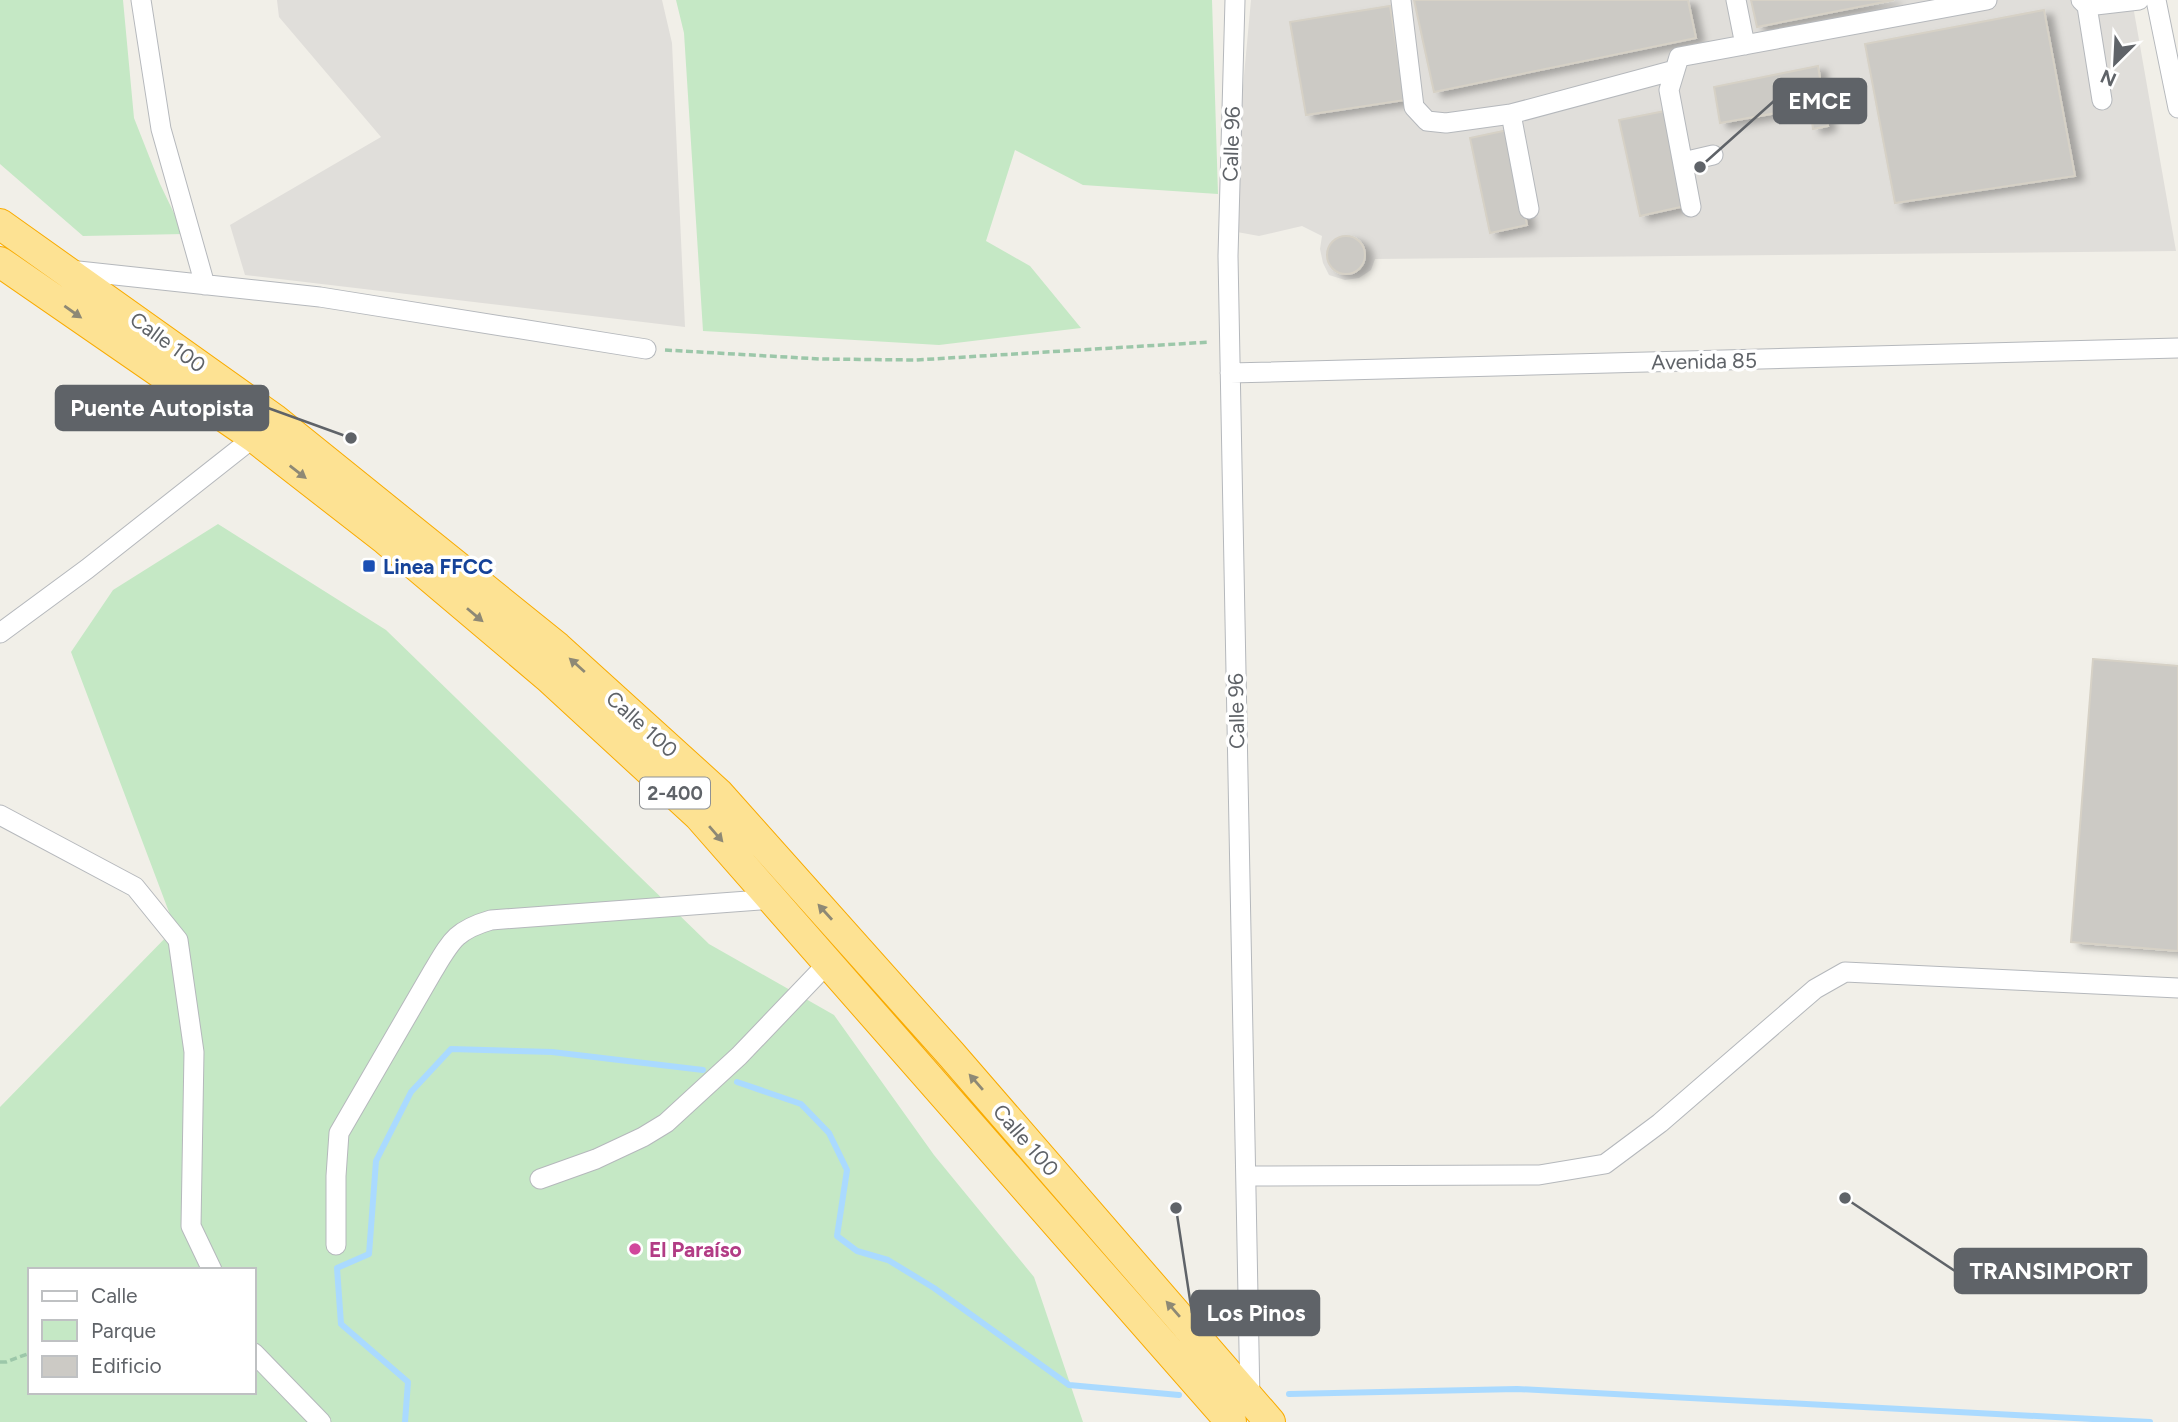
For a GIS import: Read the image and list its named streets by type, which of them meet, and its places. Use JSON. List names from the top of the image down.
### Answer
{
  "streets": {
    "highway": ["Calle 100", "2-400"],
    "street": ["Calle 96", "Avenida 85"]
  },
  "crossings": [
    ["Calle 96", "Calle 100"],
    ["Calle 96", "Avenida 85"]
  ],
  "places": {
    "other": [
      "EMCE",
      "Puente Autopista",
      "TRANSIMPORT",
      "Los Pinos",
      "El Paraíso"
    ],
    "transit": ["Linea FFCC"]
  },
  "legend": ["Calle", "Parque", "Edificio"],
  "north": "bottom left"
}
